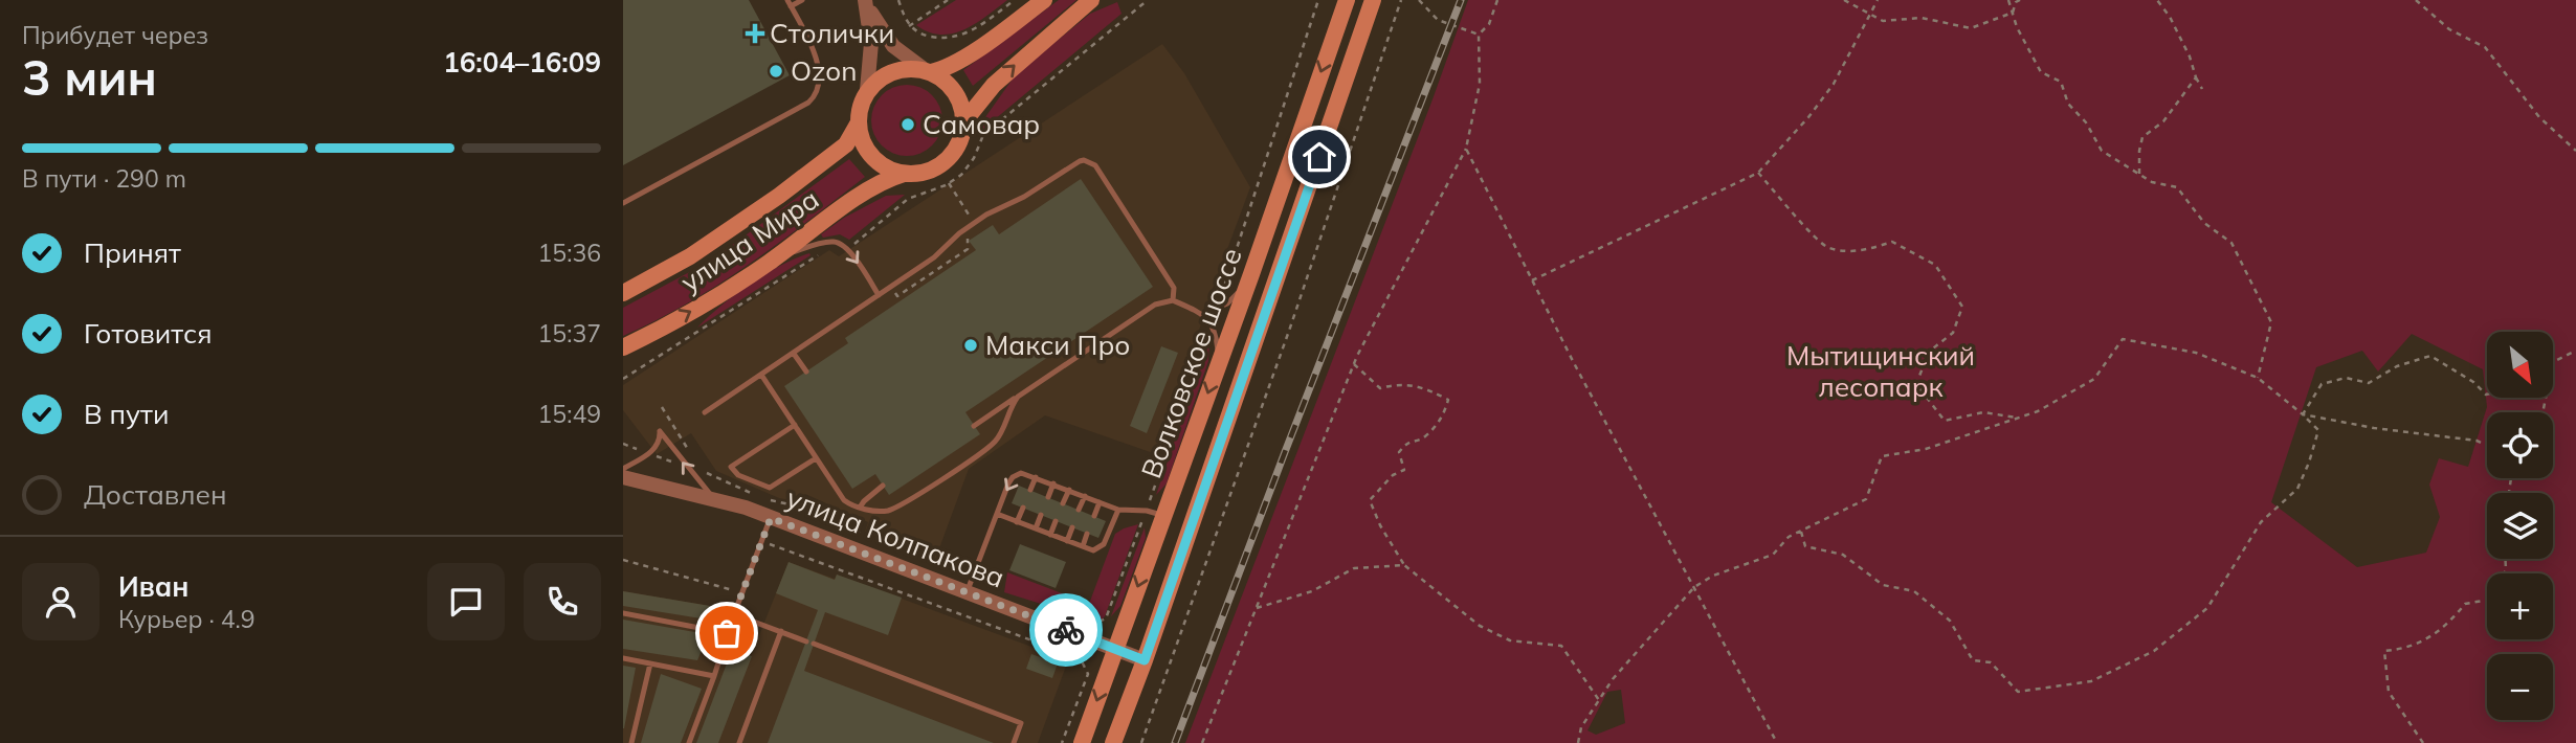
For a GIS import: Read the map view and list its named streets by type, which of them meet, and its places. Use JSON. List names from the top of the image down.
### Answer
{
  "streets": {
    "main road": ["улица Мира", "Волковское шоссе"],
    "street": ["улица Колпакова"]
  },
  "crossings": [
    ["Волковское шоссе", "улица Колпакова"]
  ],
  "parks": ["Мытищинский лесопарк"],
  "places": {
    "health": ["Столички"],
    "other": ["Ozon", "Самовар", "Макси Про"]
  },
  "north": "bottom right",
  "page": {
    "heading": ["3 мин", "Прибудет через", "16:04–16:09"],
    "panel": ["Иван", "Курьер · 4.9"],
    "bar": "В пути · 290 m",
    "list": [
      ["Принят", "15:36"],
      ["Готовится", "15:37"],
      ["В пути", "15:49"],
      "Доставлен"
    ],
    "map_buttons": ["+", "−"]
  }
}
